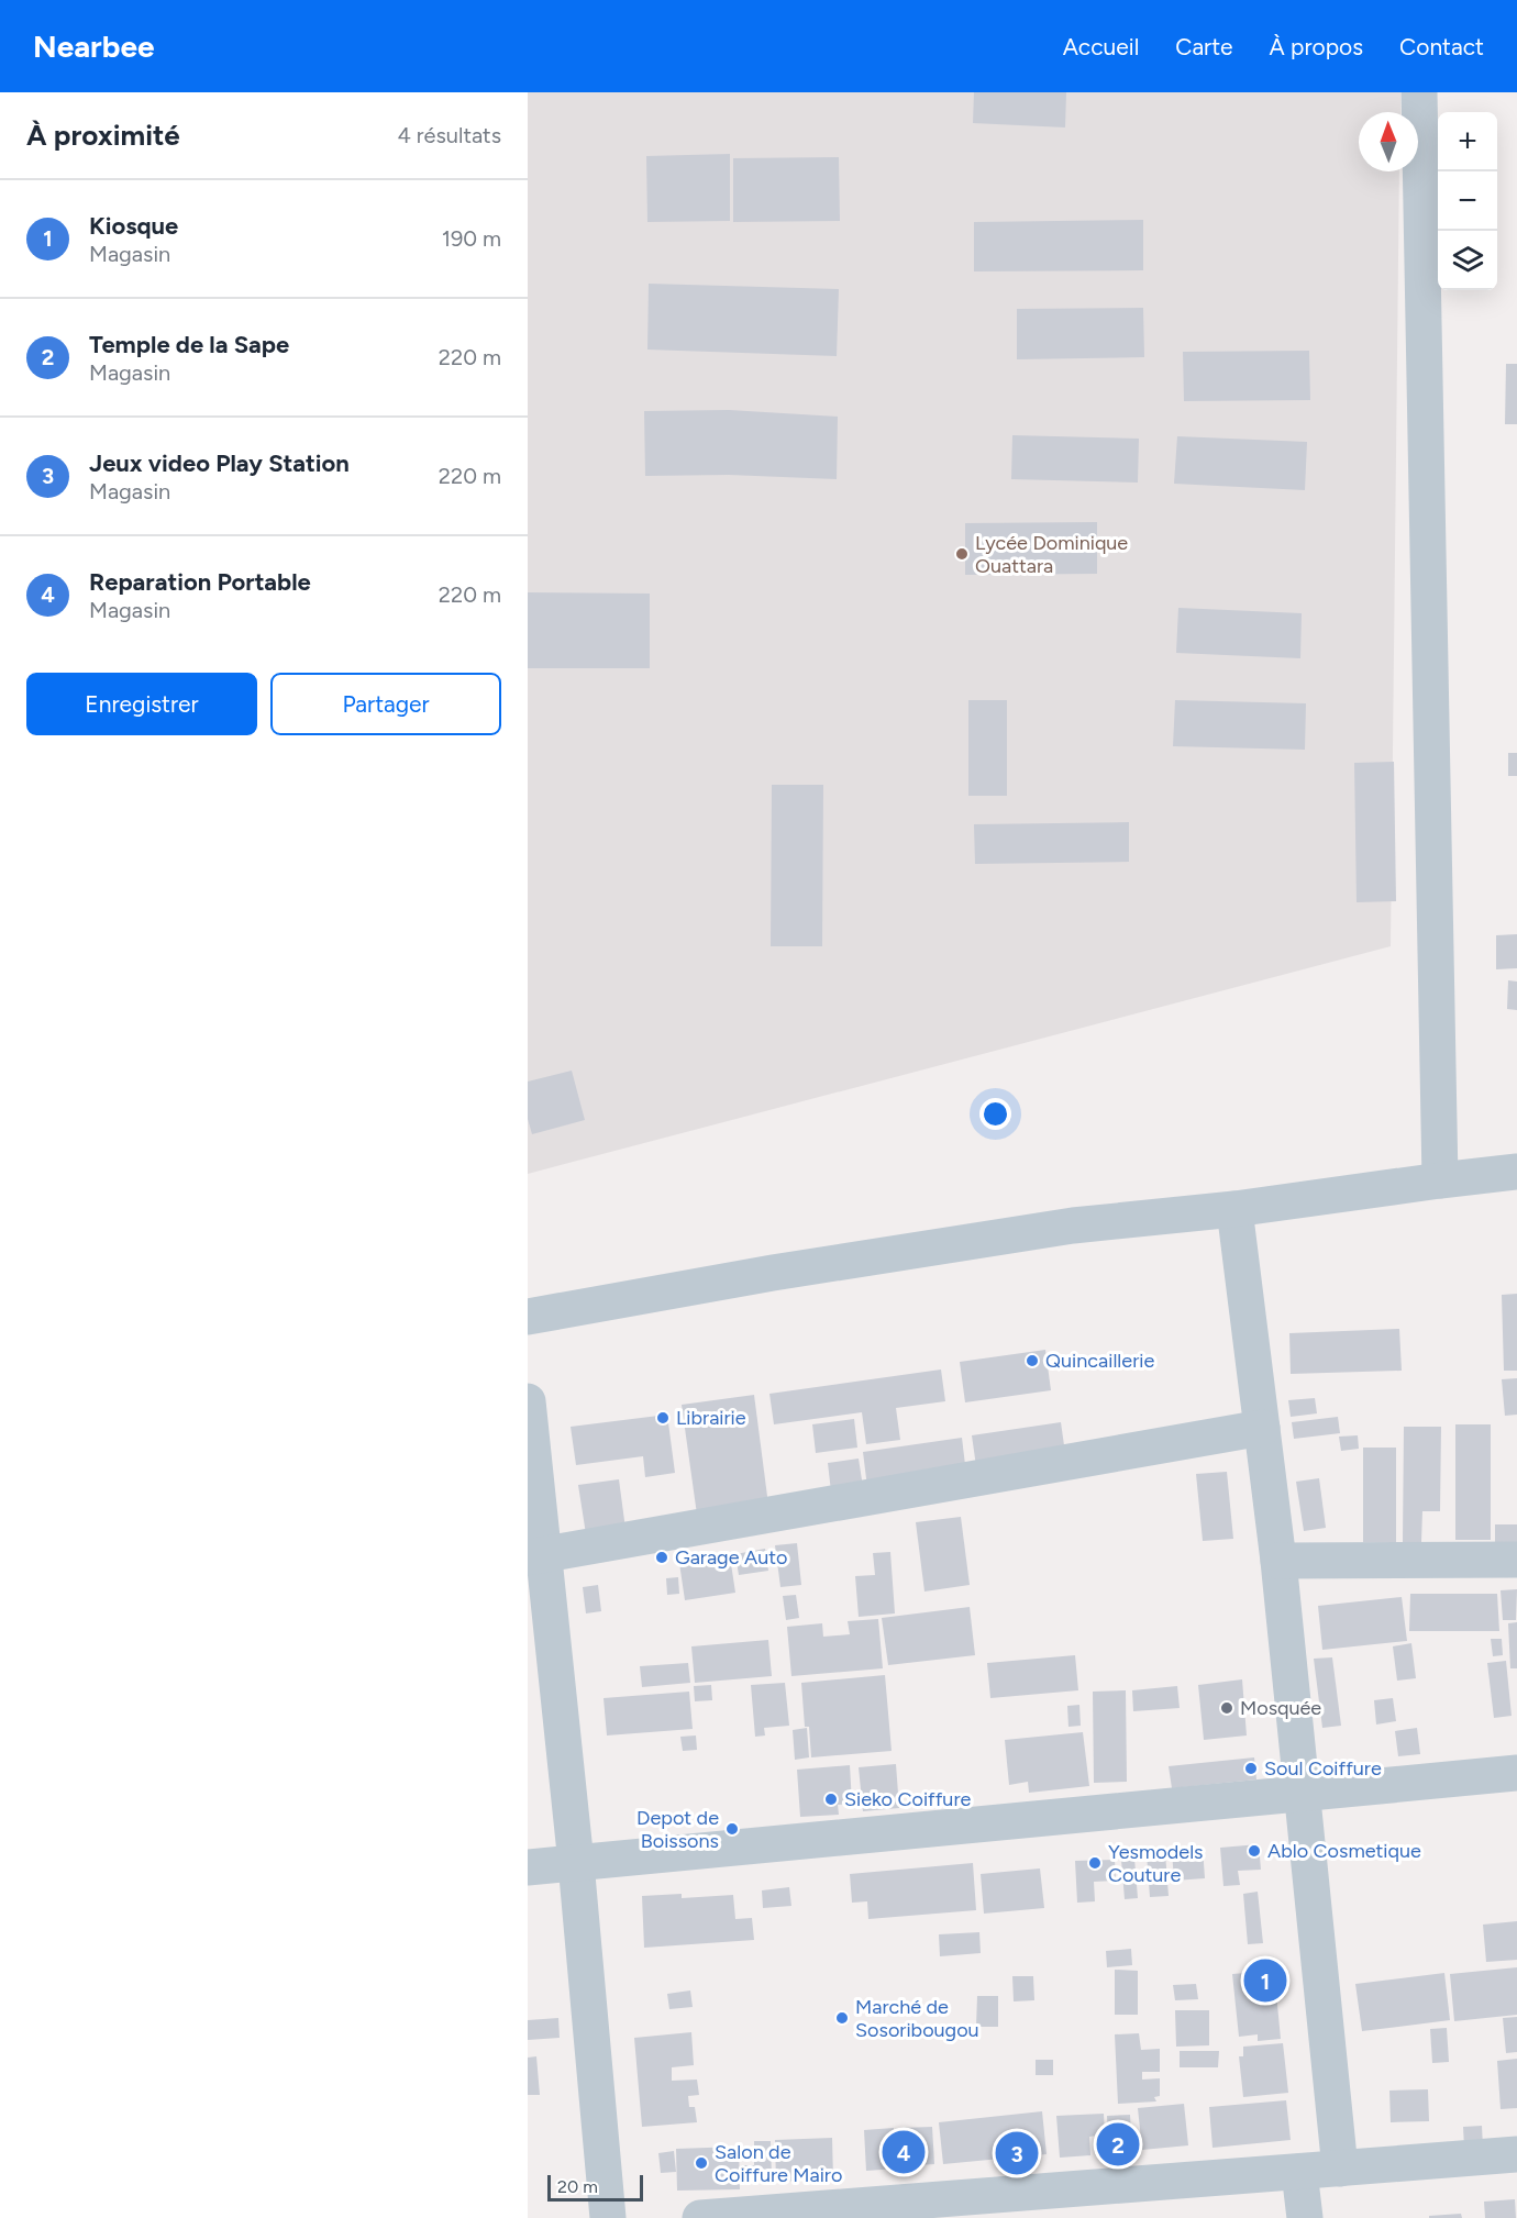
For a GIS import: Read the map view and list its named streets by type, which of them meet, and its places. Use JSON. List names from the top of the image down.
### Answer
{
  "places": [
    "Lycée Dominique Ouattara",
    "Quincaillerie",
    "Librairie",
    "Garage Auto",
    "Mosquée",
    "Soul Coiffure",
    "Sieko Coiffure",
    "Depot de Boissons",
    "Ablo Cosmetique",
    "Yesmodels Couture",
    "Marché de Sosoribougou",
    "Salon de Coiffure Mairo"
  ],
  "scale_bar": "20 m",
  "north": "top",
  "page": {
    "header": "Nearbee",
    "nav": [
      "Accueil",
      "Carte",
      "À propos",
      "Contact"
    ],
    "heading": ["À proximité", "4 résultats"],
    "map_buttons": ["+", "−"],
    "list": [
      {
        "mark": "1",
        "name": "Kiosque",
        "note": "Magasin",
        "value": "190 m"
      },
      {
        "mark": "2",
        "name": "Temple de la Sape",
        "note": "Magasin",
        "value": "220 m"
      },
      {
        "mark": "3",
        "name": "Jeux video Play Station",
        "note": "Magasin",
        "value": "220 m"
      },
      {
        "mark": "4",
        "name": "Reparation Portable",
        "note": "Magasin",
        "value": "220 m"
      }
    ],
    "buttons": ["Enregistrer", "Partager"],
    "pins": [
      "1",
      "2",
      "4",
      "3"
    ],
    "scale": "20 m"
  }
}
